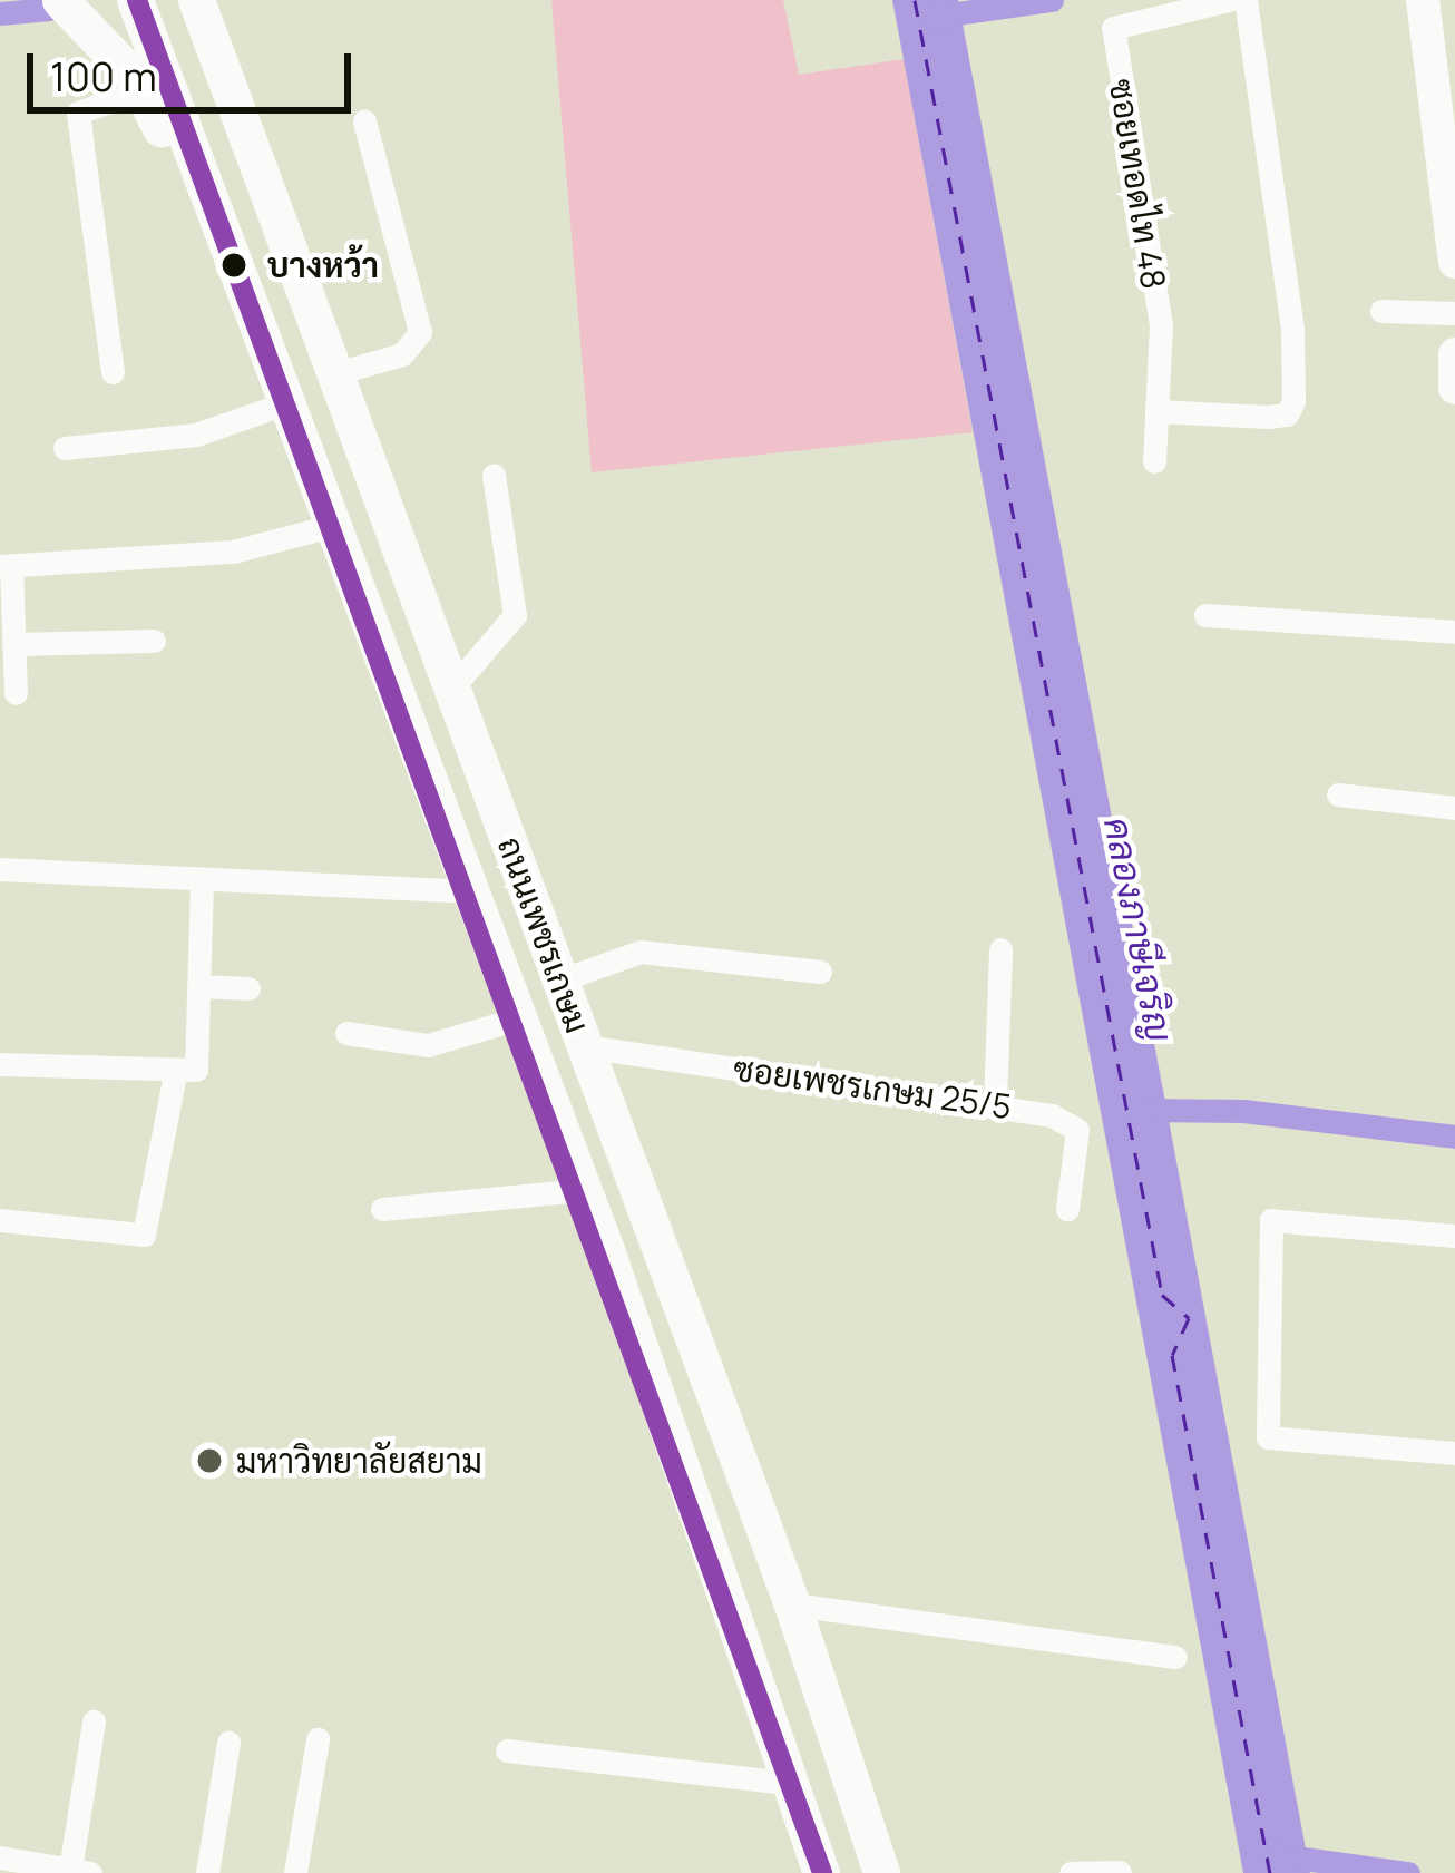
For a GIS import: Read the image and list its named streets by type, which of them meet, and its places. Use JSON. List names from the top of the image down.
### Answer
{
  "streets": {
    "main road": ["ถนนเพชรเกษม"],
    "street": ["ซอยเทอดไท 48", "ซอยเพชรเกษม 25/5"]
  },
  "crossings": [
    ["ถนนเพชรเกษม", "ซอยเพชรเกษม 25/5"]
  ],
  "water": ["คลองภาษีเจริญ"],
  "places": ["บางหว้า", "มหาวิทยาลัยสยาม"],
  "scale_bar": "100 m"
}
